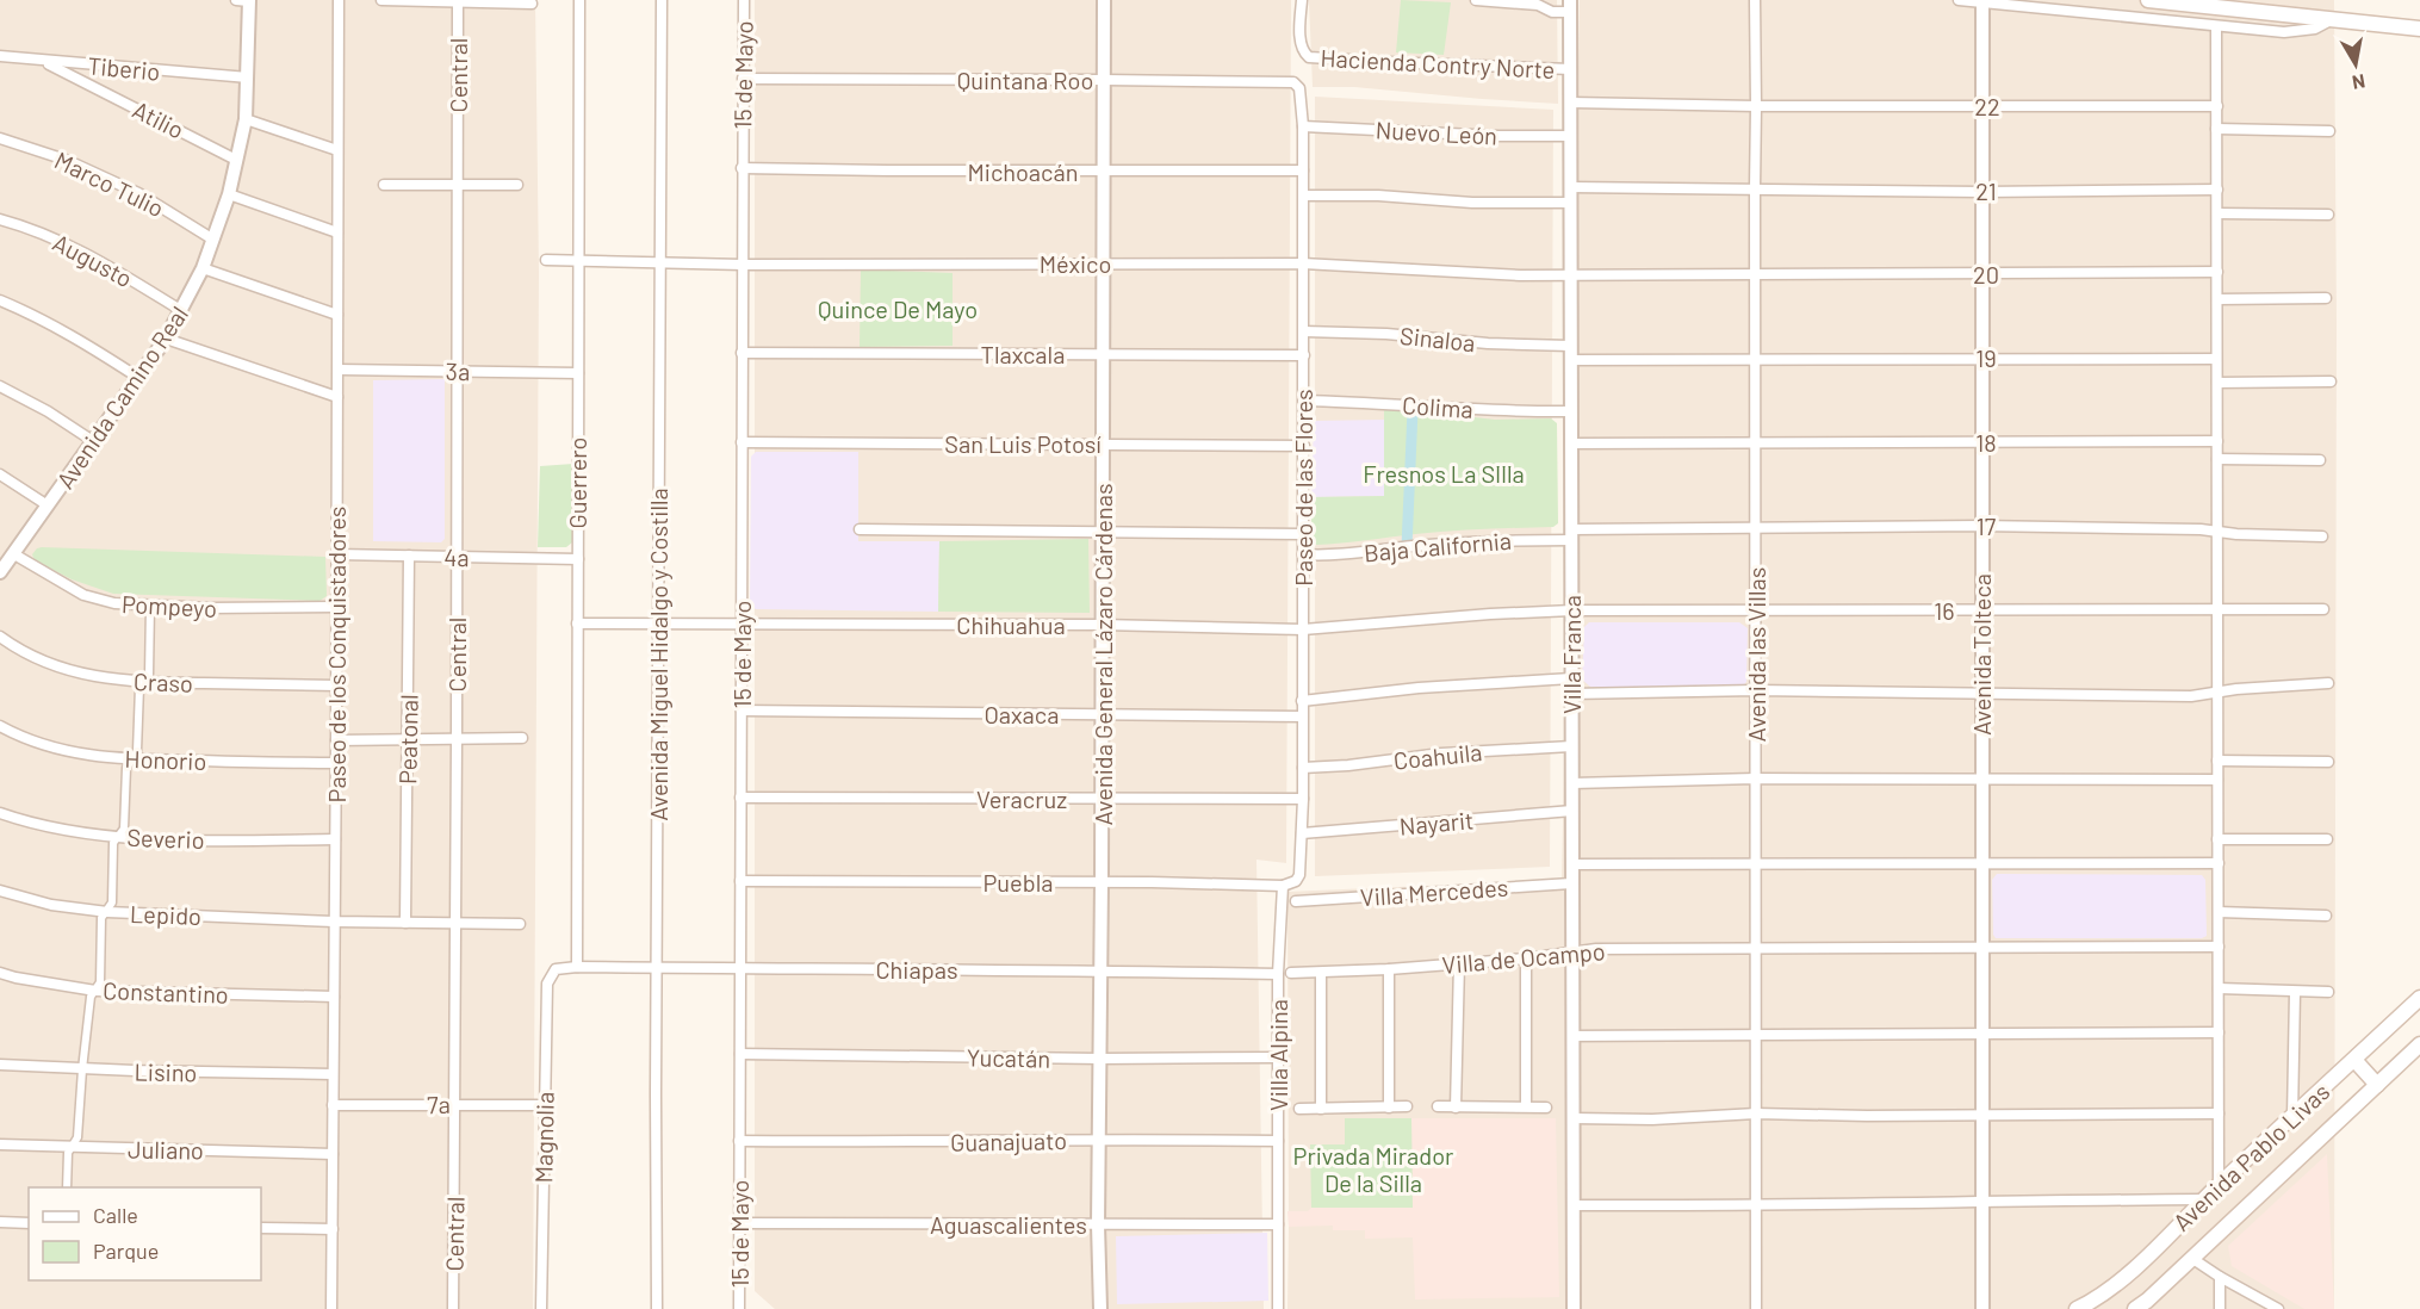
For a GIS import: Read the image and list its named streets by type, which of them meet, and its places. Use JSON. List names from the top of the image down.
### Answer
{
  "streets": {
    "main road": ["Avenida Pablo Livas"],
    "street": [
      "Hacienda Contry Norte",
      "Tiberio",
      "Central",
      "15 de Mayo",
      "Quintana Roo",
      "22",
      "Atilio",
      "Nuevo León",
      "Michoacán",
      "Marco Tulio",
      "21",
      "Augusto",
      "México",
      "20",
      "Sinaloa",
      "Tlaxcala",
      "19",
      "3a",
      "Avenida Camino Real",
      "Colima",
      "18",
      "San Luis Potosí",
      "Guerrero",
      "Paseo de las Flores",
      "17",
      "Baja California",
      "4a",
      "Pompeyo",
      "16",
      "Chihuahua",
      "Paseo de los Conquistadores",
      "Avenida Miguel Hidalgo y Costilla",
      "Avenida General Lázaro Cárdenas",
      "Villa Franca",
      "Avenida las Villas",
      "Avenida Tolteca",
      "Craso",
      "Oaxaca",
      "Peatonal",
      "Coahuila",
      "Honorio",
      "Veracruz",
      "Nayarit",
      "Severio",
      "Puebla",
      "Villa Mercedes",
      "Lepido",
      "Villa de Ocampo",
      "Chiapas",
      "Constantino",
      "Villa Alpina",
      "Yucatán",
      "Lisino",
      "7a",
      "Magnolia",
      "Guanajuato",
      "Juliano",
      "Aguascalientes"
    ]
  },
  "crossings": [
    ["Hacienda Contry Norte", "Villa Franca"],
    ["Tiberio", "Atilio"],
    ["Tiberio", "Avenida Camino Real"],
    ["Central", "3a"],
    ["Central", "4a"],
    ["Central", "Lepido"],
    ["Central", "7a"],
    ["15 de Mayo", "Quintana Roo"],
    ["15 de Mayo", "Michoacán"],
    ["15 de Mayo", "México"],
    ["15 de Mayo", "Tlaxcala"],
    ["15 de Mayo", "San Luis Potosí"],
    ["15 de Mayo", "Chihuahua"],
    ["15 de Mayo", "Oaxaca"],
    ["15 de Mayo", "Veracruz"],
    ["15 de Mayo", "Puebla"],
    ["15 de Mayo", "Chiapas"],
    ["15 de Mayo", "Yucatán"],
    ["15 de Mayo", "Guanajuato"],
    ["15 de Mayo", "Aguascalientes"],
    ["Quintana Roo", "Paseo de las Flores"],
    ["Quintana Roo", "Avenida General Lázaro Cárdenas"],
    ["22", "Villa Franca"],
    ["22", "Avenida las Villas"],
    ["22", "Avenida Tolteca"],
    ["Atilio", "Avenida Camino Real"],
    ["Nuevo León", "Paseo de las Flores"],
    ["Nuevo León", "Villa Franca"],
    ["Michoacán", "Paseo de las Flores"],
    ["Michoacán", "Avenida General Lázaro Cárdenas"],
    ["Marco Tulio", "Avenida Camino Real"],
    ["21", "Villa Franca"],
    ["21", "Avenida las Villas"],
    ["21", "Avenida Tolteca"],
    ["Augusto", "Avenida Camino Real"],
    ["México", "20"],
    ["México", "Guerrero"],
    ["México", "Paseo de las Flores"],
    ["México", "Avenida Miguel Hidalgo y Costilla"],
    ["México", "Avenida General Lázaro Cárdenas"],
    ["México", "Villa Franca"],
    ["20", "Villa Franca"],
    ["20", "Avenida las Villas"],
    ["20", "Avenida Tolteca"],
    ["Sinaloa", "Paseo de las Flores"],
    ["Sinaloa", "Villa Franca"],
    ["Tlaxcala", "Paseo de las Flores"],
    ["Tlaxcala", "Avenida General Lázaro Cárdenas"],
    ["19", "Villa Franca"],
    ["19", "Avenida las Villas"],
    ["19", "Avenida Tolteca"],
    ["3a", "Guerrero"],
    ["3a", "Paseo de los Conquistadores"],
    ["Avenida Camino Real", "Pompeyo"],
    ["Colima", "Paseo de las Flores"],
    ["Colima", "Villa Franca"],
    ["18", "Villa Franca"],
    ["18", "Avenida las Villas"],
    ["18", "Avenida Tolteca"],
    ["San Luis Potosí", "Paseo de las Flores"],
    ["San Luis Potosí", "Avenida General Lázaro Cárdenas"],
    ["Guerrero", "4a"],
    ["Guerrero", "Chihuahua"],
    ["Guerrero", "Chiapas"],
    ["Paseo de las Flores", "Baja California"],
    ["Paseo de las Flores", "Chihuahua"],
    ["Paseo de las Flores", "Oaxaca"],
    ["Paseo de las Flores", "Coahuila"],
    ["Paseo de las Flores", "Veracruz"],
    ["Paseo de las Flores", "Nayarit"],
    ["Paseo de las Flores", "Puebla"],
    ["17", "Baja California"],
    ["17", "Villa Franca"],
    ["17", "Avenida las Villas"],
    ["17", "Avenida Tolteca"],
    ["Baja California", "Villa Franca"],
    ["4a", "Paseo de los Conquistadores"],
    ["4a", "Peatonal"],
    ["Pompeyo", "Paseo de los Conquistadores"],
    ["16", "Chihuahua"],
    ["16", "Villa Franca"],
    ["16", "Avenida las Villas"],
    ["16", "Avenida Tolteca"],
    ["Chihuahua", "Avenida Miguel Hidalgo y Costilla"],
    ["Chihuahua", "Avenida General Lázaro Cárdenas"],
    ["Chihuahua", "Villa Franca"],
    ["Paseo de los Conquistadores", "Craso"],
    ["Paseo de los Conquistadores", "Honorio"],
    ["Paseo de los Conquistadores", "Severio"],
    ["Paseo de los Conquistadores", "Lepido"],
    ["Paseo de los Conquistadores", "Constantino"],
    ["Paseo de los Conquistadores", "Lisino"],
    ["Paseo de los Conquistadores", "7a"],
    ["Paseo de los Conquistadores", "Juliano"],
    ["Avenida Miguel Hidalgo y Costilla", "Chiapas"],
    ["Avenida General Lázaro Cárdenas", "Oaxaca"],
    ["Avenida General Lázaro Cárdenas", "Veracruz"],
    ["Avenida General Lázaro Cárdenas", "Puebla"],
    ["Avenida General Lázaro Cárdenas", "Chiapas"],
    ["Avenida General Lázaro Cárdenas", "Yucatán"],
    ["Avenida General Lázaro Cárdenas", "Guanajuato"],
    ["Avenida General Lázaro Cárdenas", "Aguascalientes"],
    ["Villa Franca", "Coahuila"],
    ["Villa Franca", "Nayarit"],
    ["Villa Franca", "Villa Mercedes"],
    ["Villa Franca", "Villa de Ocampo"],
    ["Avenida las Villas", "Villa de Ocampo"],
    ["Avenida Tolteca", "Villa de Ocampo"],
    ["Peatonal", "Lepido"],
    ["Puebla", "Villa Alpina"],
    ["Chiapas", "Villa Alpina"],
    ["Chiapas", "Magnolia"],
    ["Villa Alpina", "Yucatán"],
    ["Villa Alpina", "Guanajuato"],
    ["Villa Alpina", "Aguascalientes"],
    ["7a", "Magnolia"]
  ],
  "parks": ["Quince De Mayo", "Fresnos La SIlla", "Privada Mirador De la Silla"],
  "legend": ["Calle", "Parque"],
  "north": "bottom"
}
